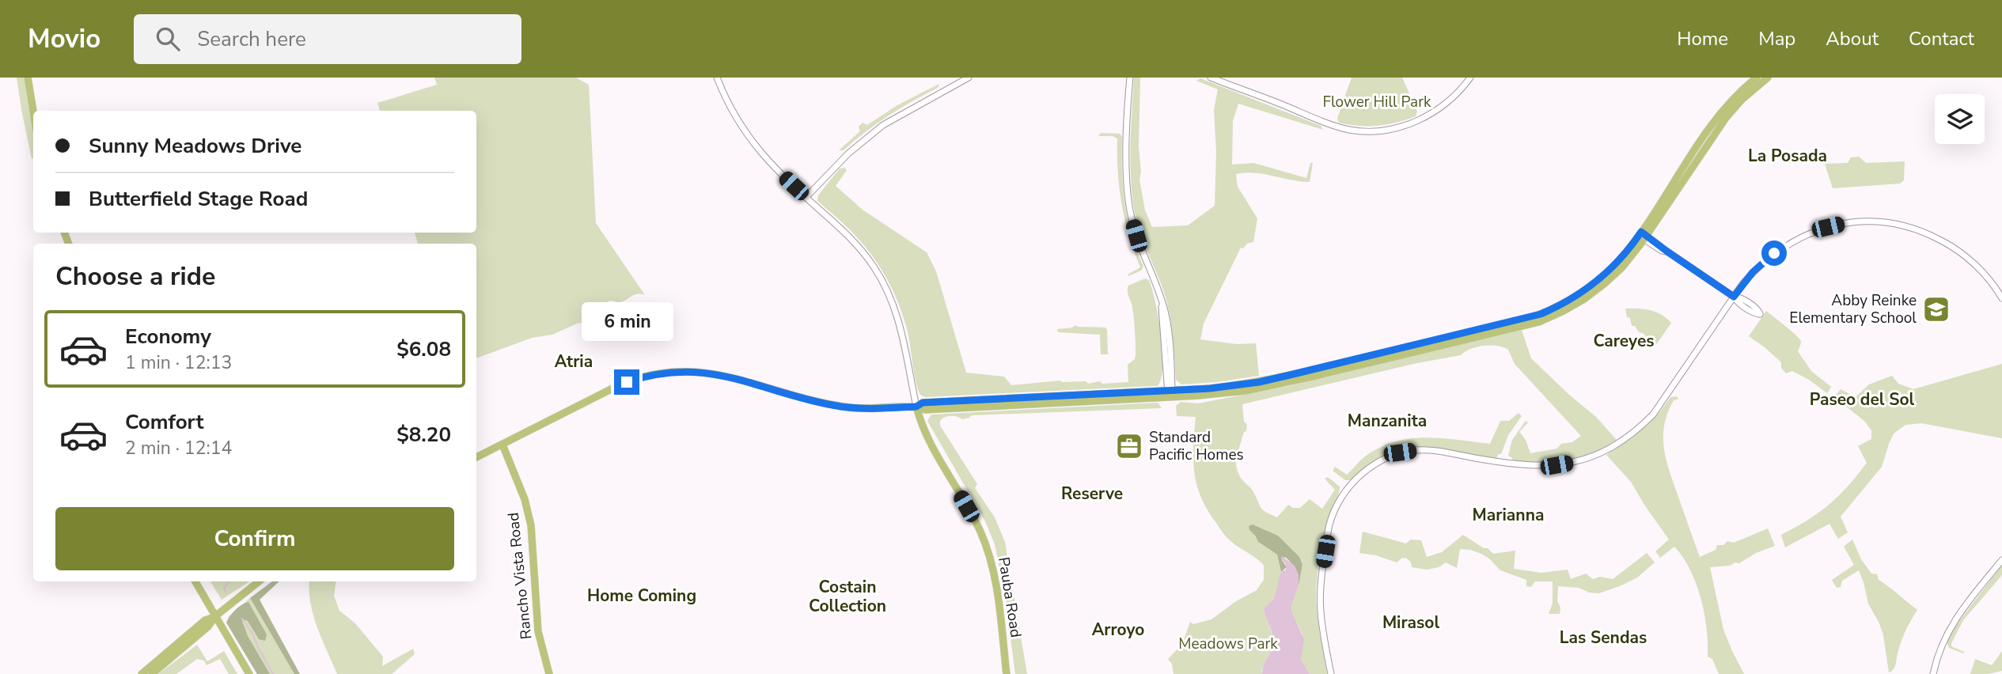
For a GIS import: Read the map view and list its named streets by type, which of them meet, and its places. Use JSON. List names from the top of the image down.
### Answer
{
  "streets": {
    "main road": ["Rancho Vista Road", "Pauba Road"]
  },
  "districts": [
    "La Posada",
    "Careyes",
    "Atria",
    "Paseo del Sol",
    "Manzanita",
    "Reserve",
    "Marianna",
    "Costain Collection",
    "Home Coming",
    "Mirasol",
    "Arroyo",
    "Las Sendas"
  ],
  "parks": ["Flower Hill Park", "Meadows Park"],
  "places": {
    "school or university": ["Abby Reinke Elementary School"],
    "office": ["Standard Pacific Homes"]
  },
  "page": {
    "header": "Movio",
    "search": "Search here",
    "nav": [
      "Home",
      "Map",
      "About",
      "Contact"
    ],
    "banner": ["Sunny Meadows Drive", "Butterfield Stage Road"],
    "heading": "Choose a ride",
    "bubble": "6 min",
    "list": [
      {
        "name": "Economy",
        "note": "1 min · 12:13",
        "value": "$6.08"
      },
      {
        "name": "Comfort",
        "note": "2 min · 12:14",
        "value": "$8.20"
      }
    ],
    "buttons": "Confirm"
  }
}
